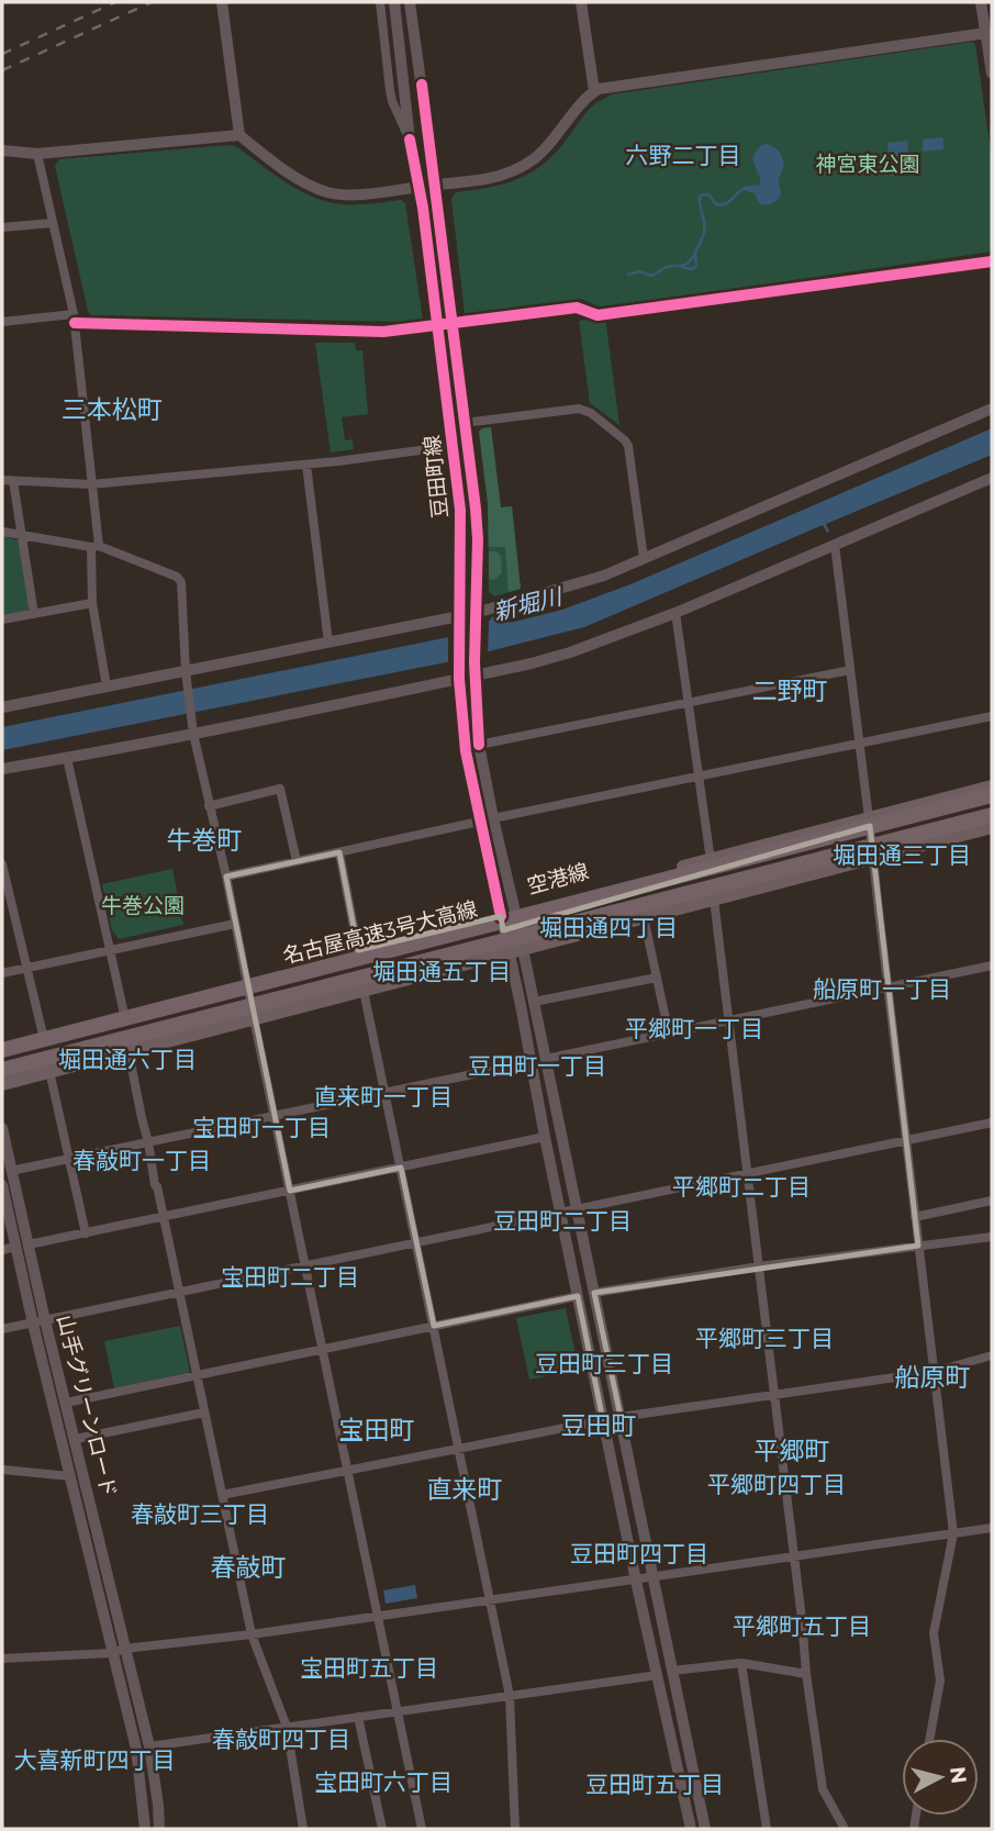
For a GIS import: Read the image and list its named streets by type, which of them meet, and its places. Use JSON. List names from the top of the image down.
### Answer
{
  "streets": {
    "highway": ["名古屋高速3号大高線"],
    "main road": ["空港線"],
    "street": ["豆田町線", "山手グリーンロード"]
  },
  "crossings": [
    ["空港線", "名古屋高速3号大高線"]
  ],
  "districts": [
    "六野二丁目",
    "三本松町",
    "二野町",
    "牛巻町",
    "堀田通三丁目",
    "堀田通四丁目",
    "堀田通五丁目",
    "船原町一丁目",
    "平郷町一丁目",
    "堀田通六丁目",
    "豆田町一丁目",
    "直来町一丁目",
    "宝田町一丁目",
    "春敲町一丁目",
    "平郷町二丁目",
    "豆田町二丁目",
    "宝田町二丁目",
    "平郷町三丁目",
    "豆田町三丁目",
    "船原町",
    "豆田町",
    "宝田町",
    "平郷町",
    "平郷町四丁目",
    "直来町",
    "春敲町三丁目",
    "豆田町四丁目",
    "春敲町",
    "平郷町五丁目",
    "宝田町五丁目",
    "春敲町四丁目",
    "大喜新町四丁目",
    "宝田町六丁目",
    "豆田町五丁目"
  ],
  "water": ["新堀川"],
  "parks": ["神宮東公園", "牛巻公園"],
  "north": "right"
}
